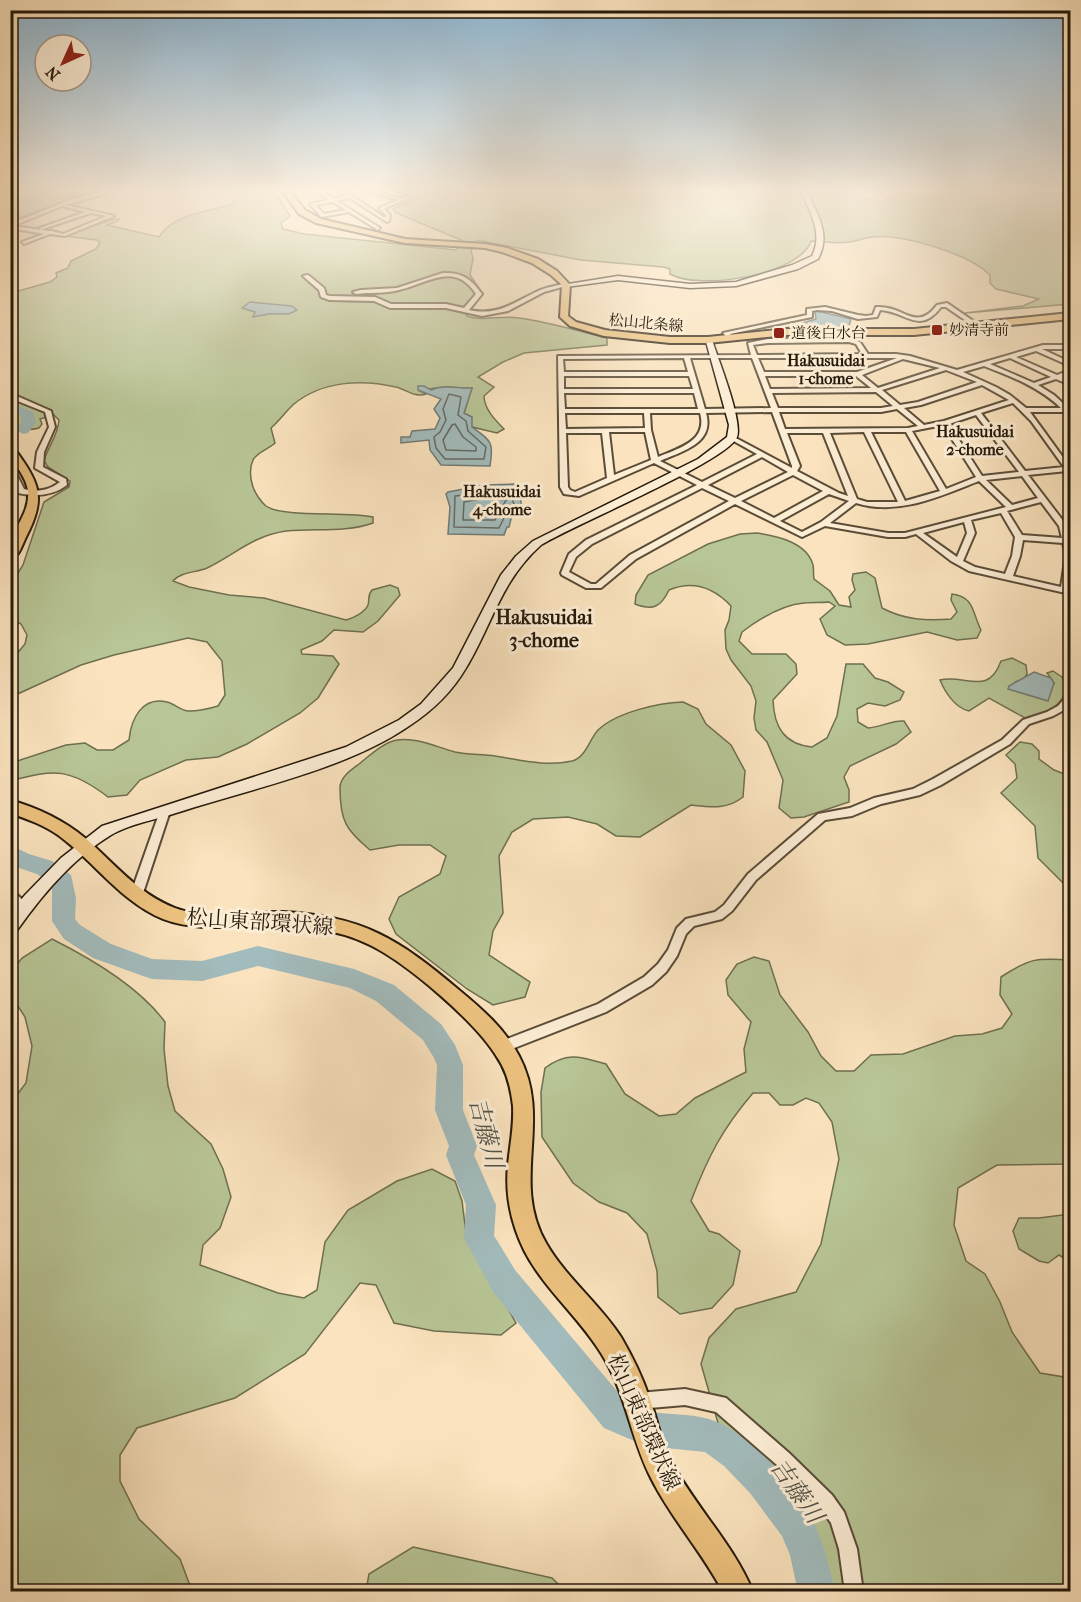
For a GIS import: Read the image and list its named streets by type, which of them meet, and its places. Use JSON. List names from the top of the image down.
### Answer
{
  "streets": {
    "main road": ["松山北条線", "松山東部環状線"]
  },
  "districts": [
    "Hakusuidai 1-chome",
    "Hakusuidai 2-chome",
    "Hakusuidai 4-chome",
    "Hakusuidai 3-chome"
  ],
  "water": ["吉藤川"],
  "places": {
    "transit": ["妙清寺前", "道後白水台"]
  },
  "north": "bottom left"
}
